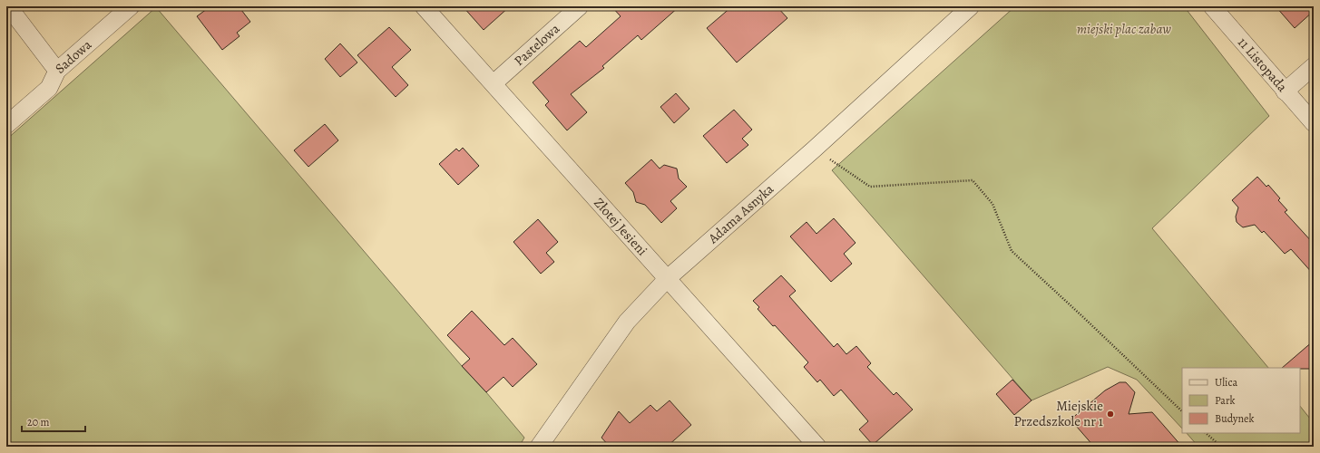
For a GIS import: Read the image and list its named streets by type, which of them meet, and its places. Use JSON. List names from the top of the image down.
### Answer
{
  "streets": {
    "street": [
      "Pastelowa",
      "Sadowa",
      "11 Listopada",
      "Adama Asnyka",
      "Złotej Jesieni"
    ]
  },
  "crossings": [
    ["Pastelowa", "Złotej Jesieni"],
    ["Adama Asnyka", "Złotej Jesieni"]
  ],
  "parks": ["miejski plac zabaw"],
  "places": ["Miejskie Przedszkole nr 1"],
  "legend": ["Ulica", "Park", "Budynek"],
  "scale_bar": "20 m"
}
